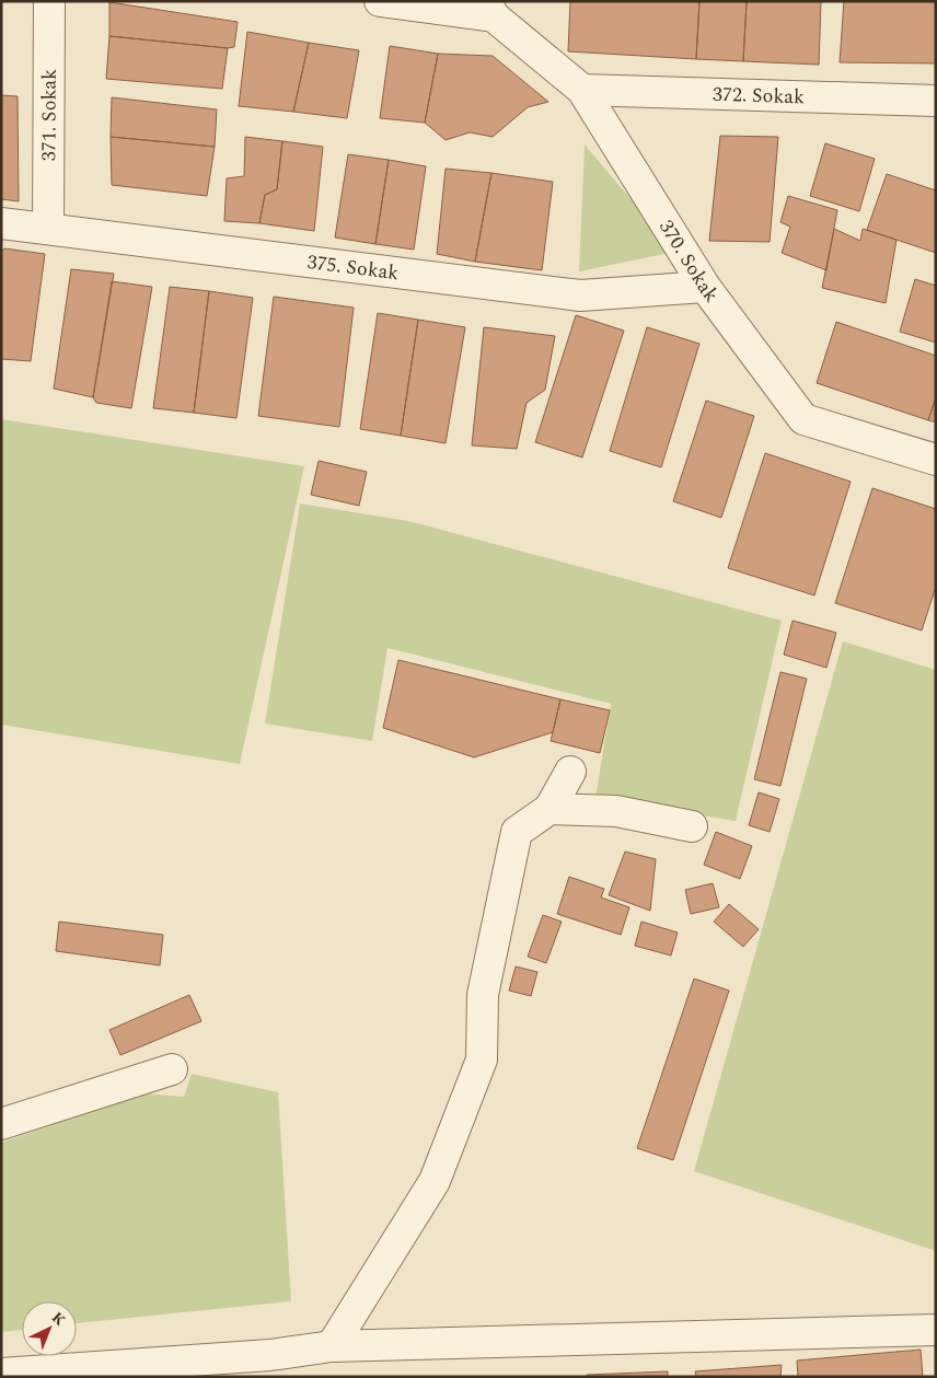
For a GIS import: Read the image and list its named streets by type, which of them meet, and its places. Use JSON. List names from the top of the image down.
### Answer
{
  "streets": {
    "street": [
      "372. Sokak",
      "371. Sokak",
      "370. Sokak",
      "375. Sokak"
    ]
  },
  "crossings": [
    ["372. Sokak", "370. Sokak"],
    ["371. Sokak", "375. Sokak"],
    ["370. Sokak", "375. Sokak"]
  ],
  "north": "top right"
}
